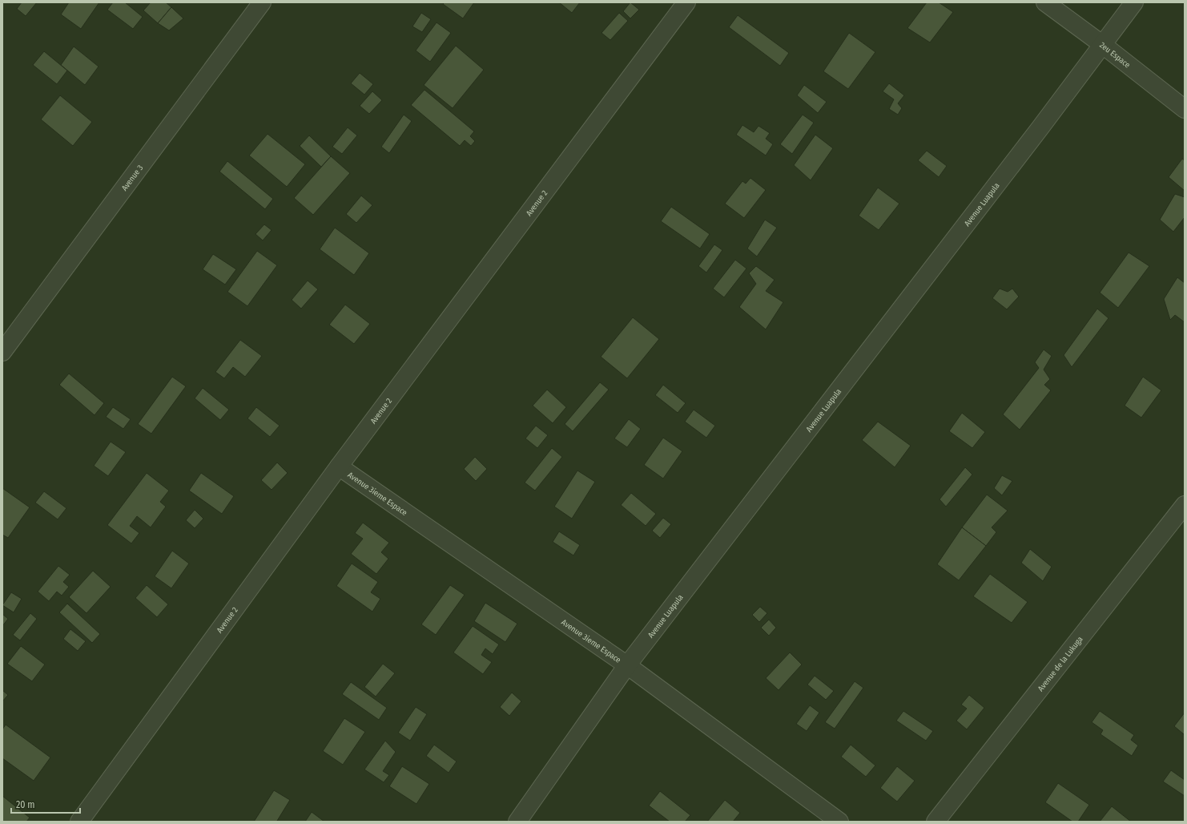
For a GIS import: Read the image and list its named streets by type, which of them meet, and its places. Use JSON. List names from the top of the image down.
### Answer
{
  "streets": {
    "street": [
      "2eu Espace",
      "Avenue 3",
      "Avenue 2",
      "Avenue Luapula",
      "Avenue 3ieme Espace",
      "Avenue de la Lukuga"
    ]
  },
  "crossings": [
    ["2eu Espace", "Avenue Luapula"],
    ["Avenue 2", "Avenue 3ieme Espace"],
    ["Avenue Luapula", "Avenue 3ieme Espace"]
  ],
  "scale_bar": "20 m"
}
